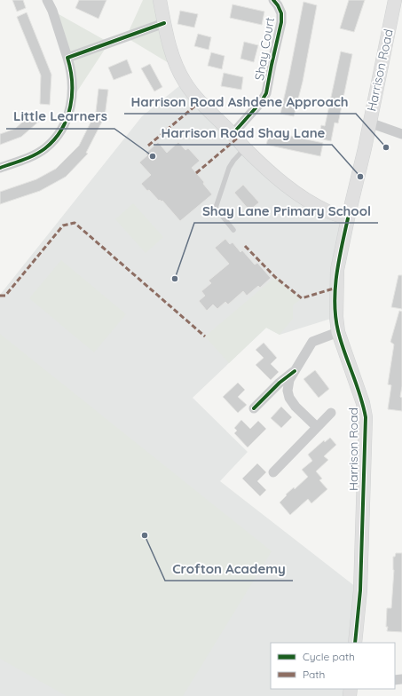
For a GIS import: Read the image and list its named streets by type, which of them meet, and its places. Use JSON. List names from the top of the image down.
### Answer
{
  "streets": {
    "main road": ["Harrison Road"],
    "street": ["Shay Court"]
  },
  "places": [
    "Harrison Road Ashdene Approach",
    "Little Learners",
    "Harrison Road Shay Lane",
    "Shay Lane Primary School",
    "Crofton Academy"
  ],
  "legend": ["Cycle path", "Path"]
}
